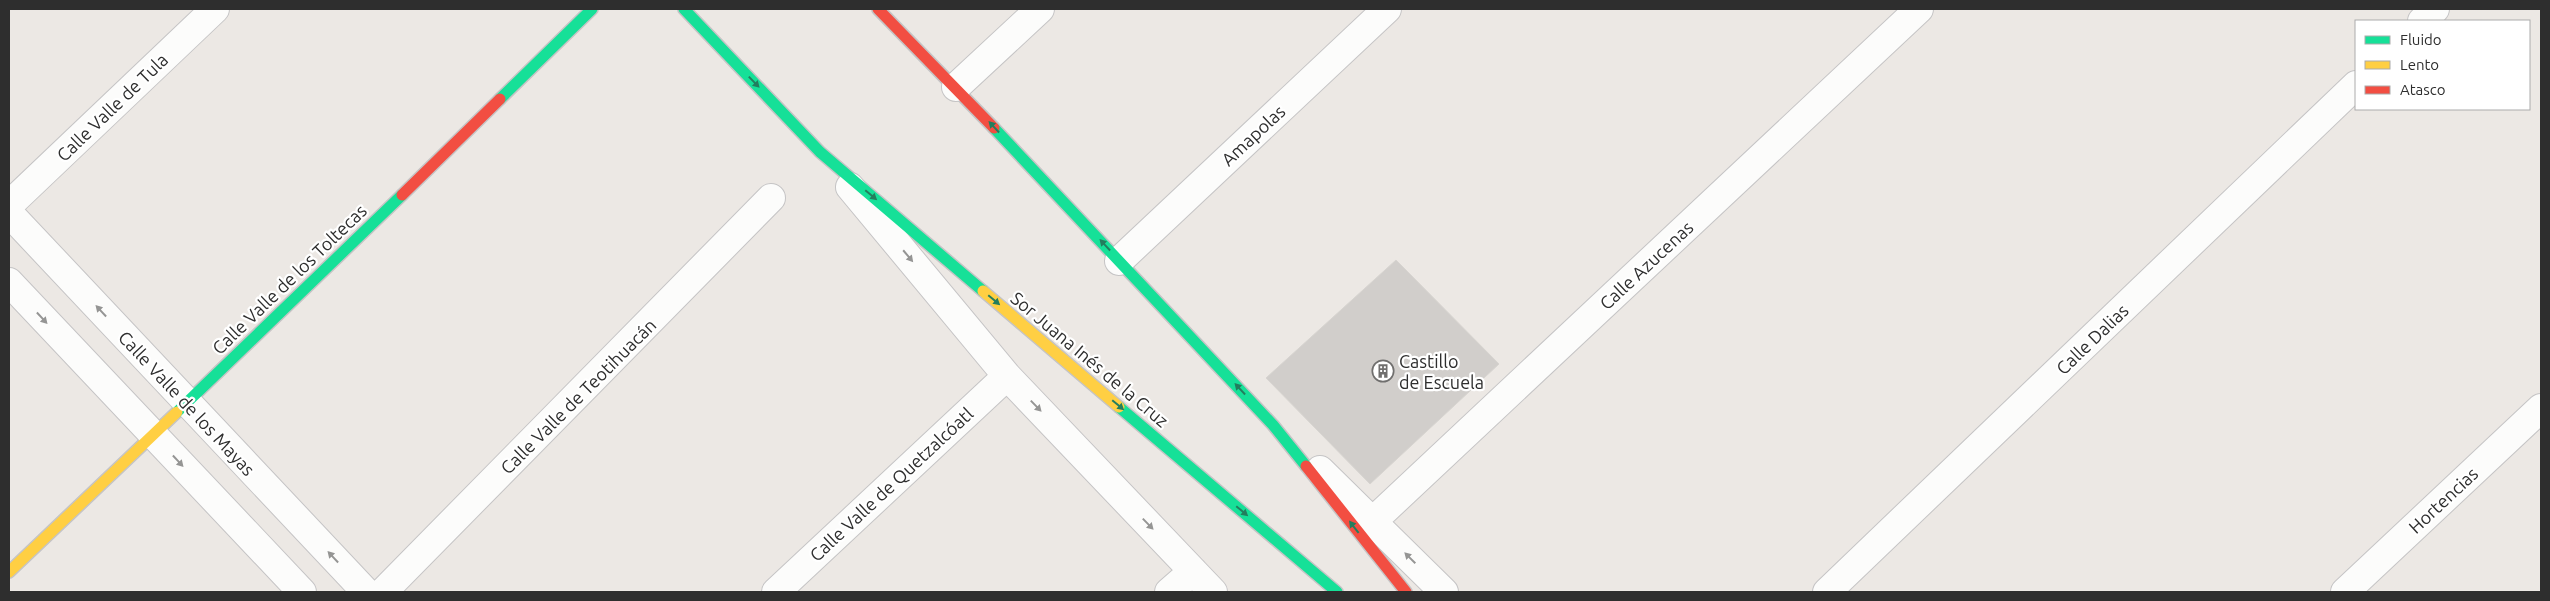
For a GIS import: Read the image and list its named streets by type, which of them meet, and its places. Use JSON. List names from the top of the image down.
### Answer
{
  "streets": {
    "street": [
      "Calle Valle de Tula",
      "Amapolas",
      "Calle Azucenas",
      "Calle Valle de los Toltecas",
      "Calle Dalias",
      "Sor Juana Inés de la Cruz",
      "Calle Valle de Teotihuacán",
      "Calle Valle de los Mayas",
      "Calle Valle de Quetzalcóatl",
      "Hortencias"
    ]
  },
  "crossings": [
    ["Calle Valle de los Toltecas", "Calle Valle de los Mayas"]
  ],
  "places": {
    "building": ["Castillo de Escuela"]
  },
  "legend": ["Fluido", "Lento", "Atasco"]
}
